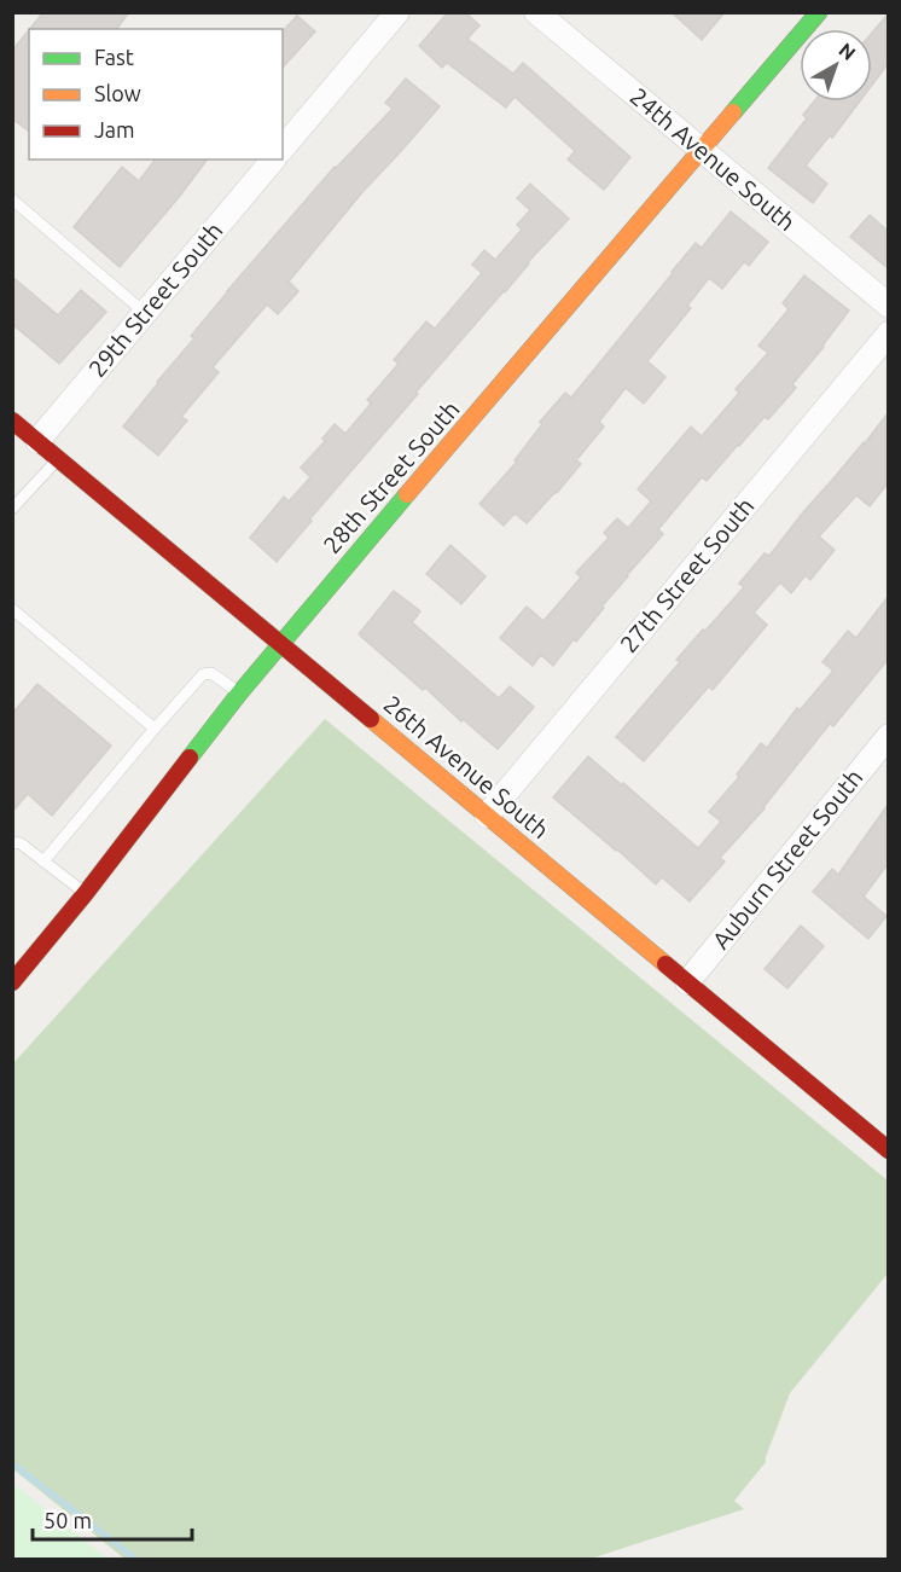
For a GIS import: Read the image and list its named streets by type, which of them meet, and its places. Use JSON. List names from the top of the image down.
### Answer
{
  "streets": {
    "street": [
      "24th Avenue South",
      "29th Street South",
      "28th Street South",
      "27th Street South",
      "26th Avenue South",
      "Auburn Street South"
    ]
  },
  "crossings": [
    ["24th Avenue South", "28th Street South"],
    ["29th Street South", "26th Avenue South"],
    ["28th Street South", "26th Avenue South"],
    ["27th Street South", "26th Avenue South"],
    ["26th Avenue South", "Auburn Street South"]
  ],
  "legend": ["Fast", "Slow", "Jam"],
  "scale_bar": "50 m",
  "north": "top right"
}
